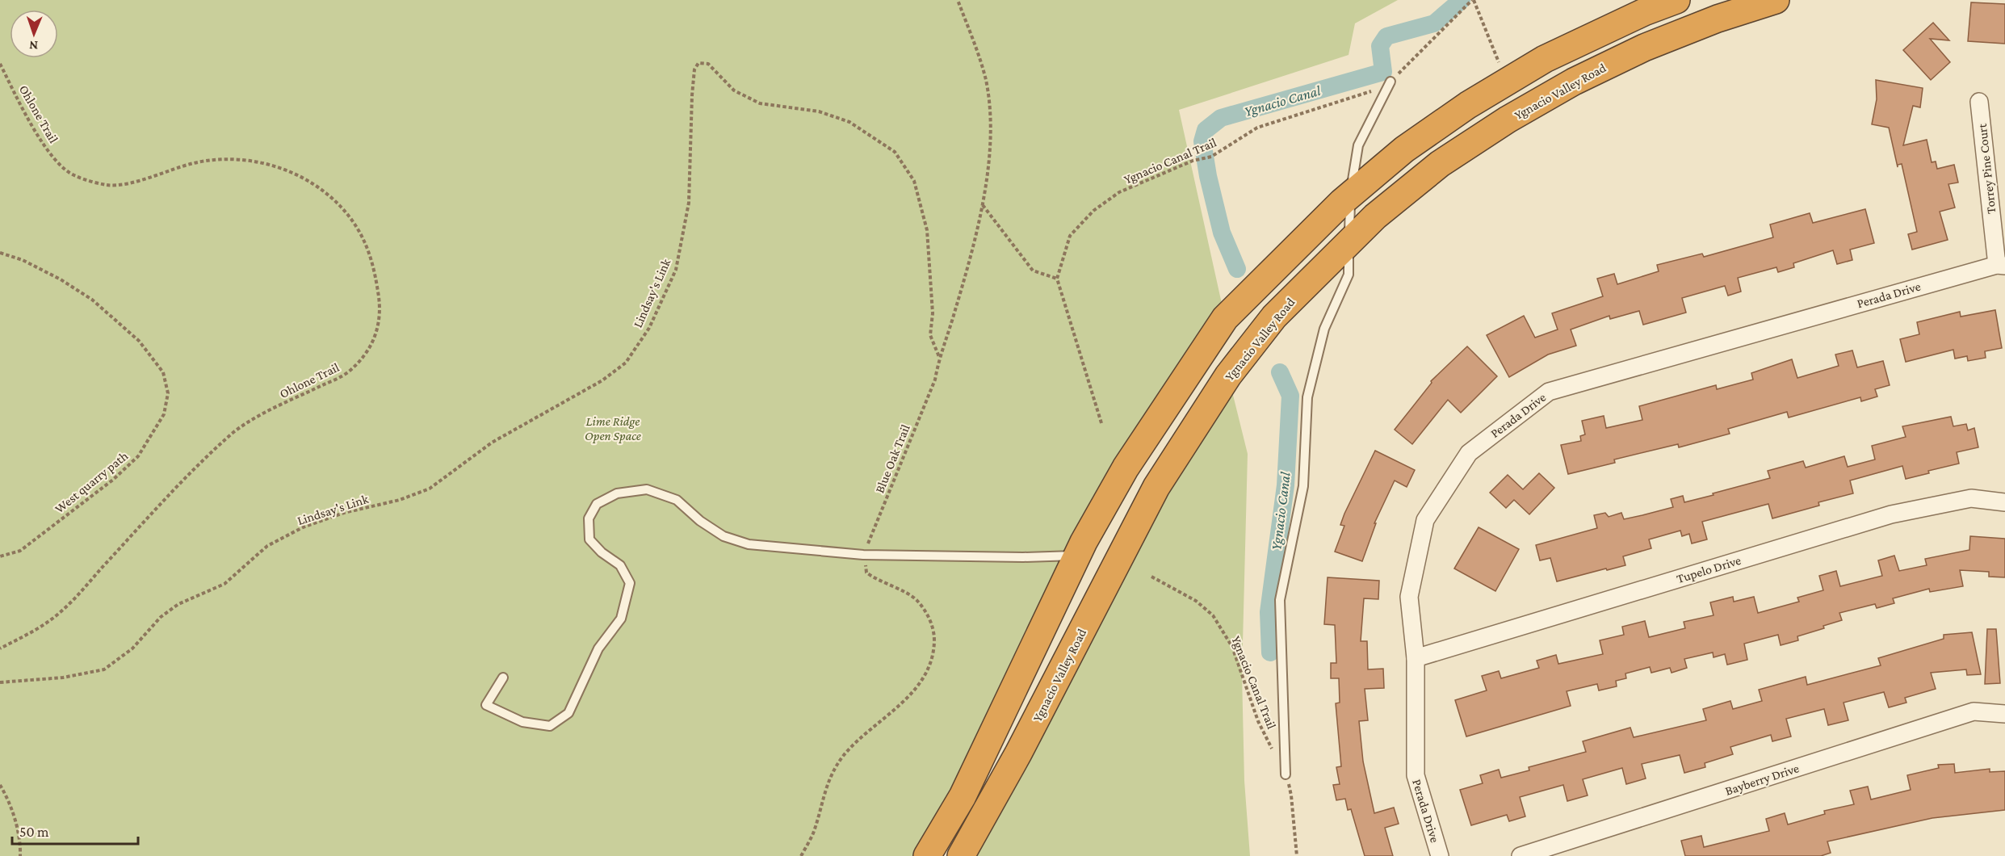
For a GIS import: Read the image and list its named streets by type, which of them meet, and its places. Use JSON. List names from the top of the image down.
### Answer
{
  "streets": {
    "highway": ["Ygnacio Valley Road"],
    "street": [
      "Torrey Pine Court",
      "Perada Drive",
      "Tupelo Drive",
      "Bayberry Drive"
    ],
    "path": [
      "Ohlone Trail",
      "Ygnacio Canal Trail",
      "Lindsay's Link",
      "Blue Oak Trail",
      "West quarry path"
    ]
  },
  "crossings": [
    ["Torrey Pine Court", "Perada Drive"],
    ["Lindsay's Link", "Blue Oak Trail"],
    ["Perada Drive", "Tupelo Drive"]
  ],
  "water": ["Ygnacio Canal"],
  "parks": ["Lime Ridge Open Space"],
  "scale_bar": "50 m",
  "north": "bottom"
}
